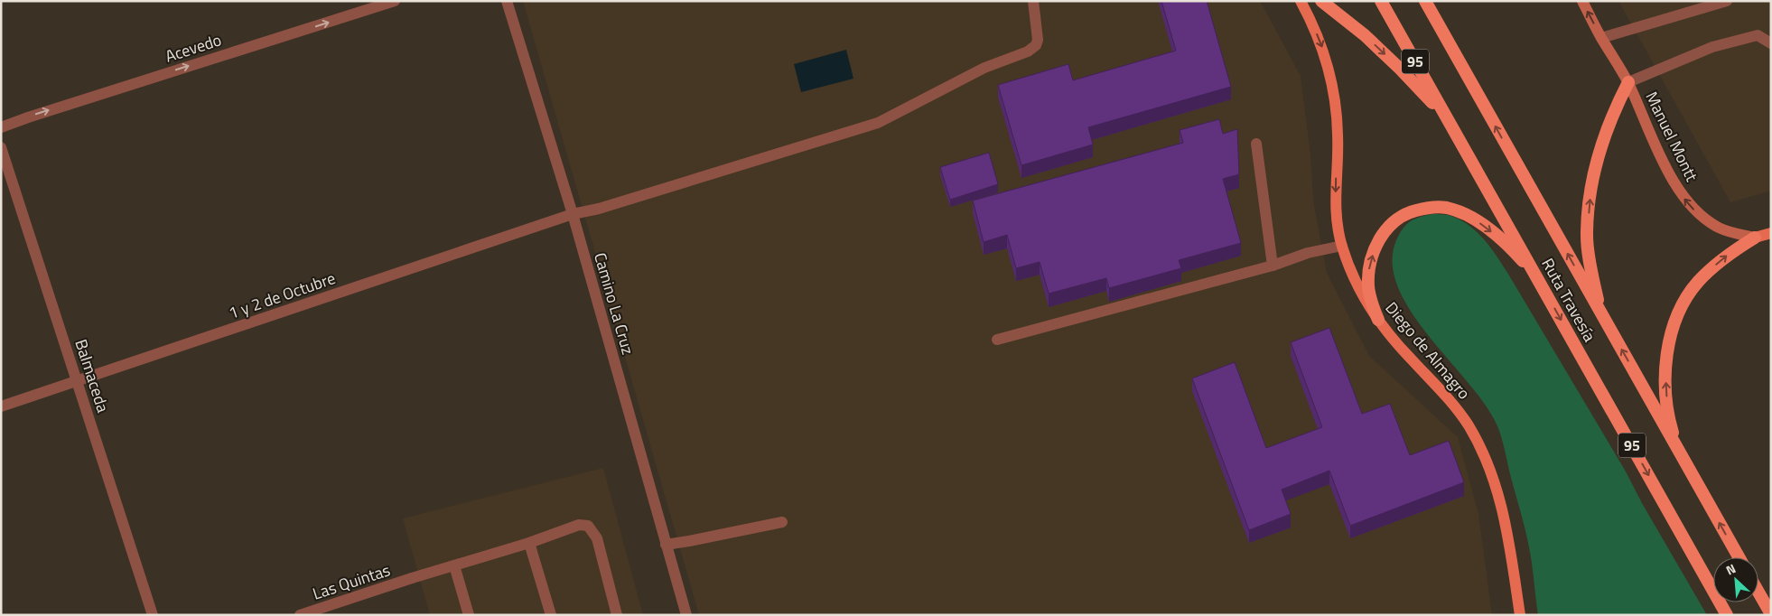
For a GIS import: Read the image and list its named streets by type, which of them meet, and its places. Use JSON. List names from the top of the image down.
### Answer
{
  "streets": {
    "highway": ["95", "Ruta Travesía"],
    "main road": ["Manuel Montt", "Diego de Almagro"],
    "street": [
      "Acevedo",
      "1 y 2 de Octubre",
      "Camino La Cruz",
      "Balmaceda",
      "Las Quintas"
    ]
  },
  "crossings": [
    ["1 y 2 de Octubre", "Camino La Cruz"],
    ["1 y 2 de Octubre", "Balmaceda"]
  ],
  "one_way": ["Acevedo", "Manuel Montt", "Diego de Almagro"],
  "north": "top left"
}
